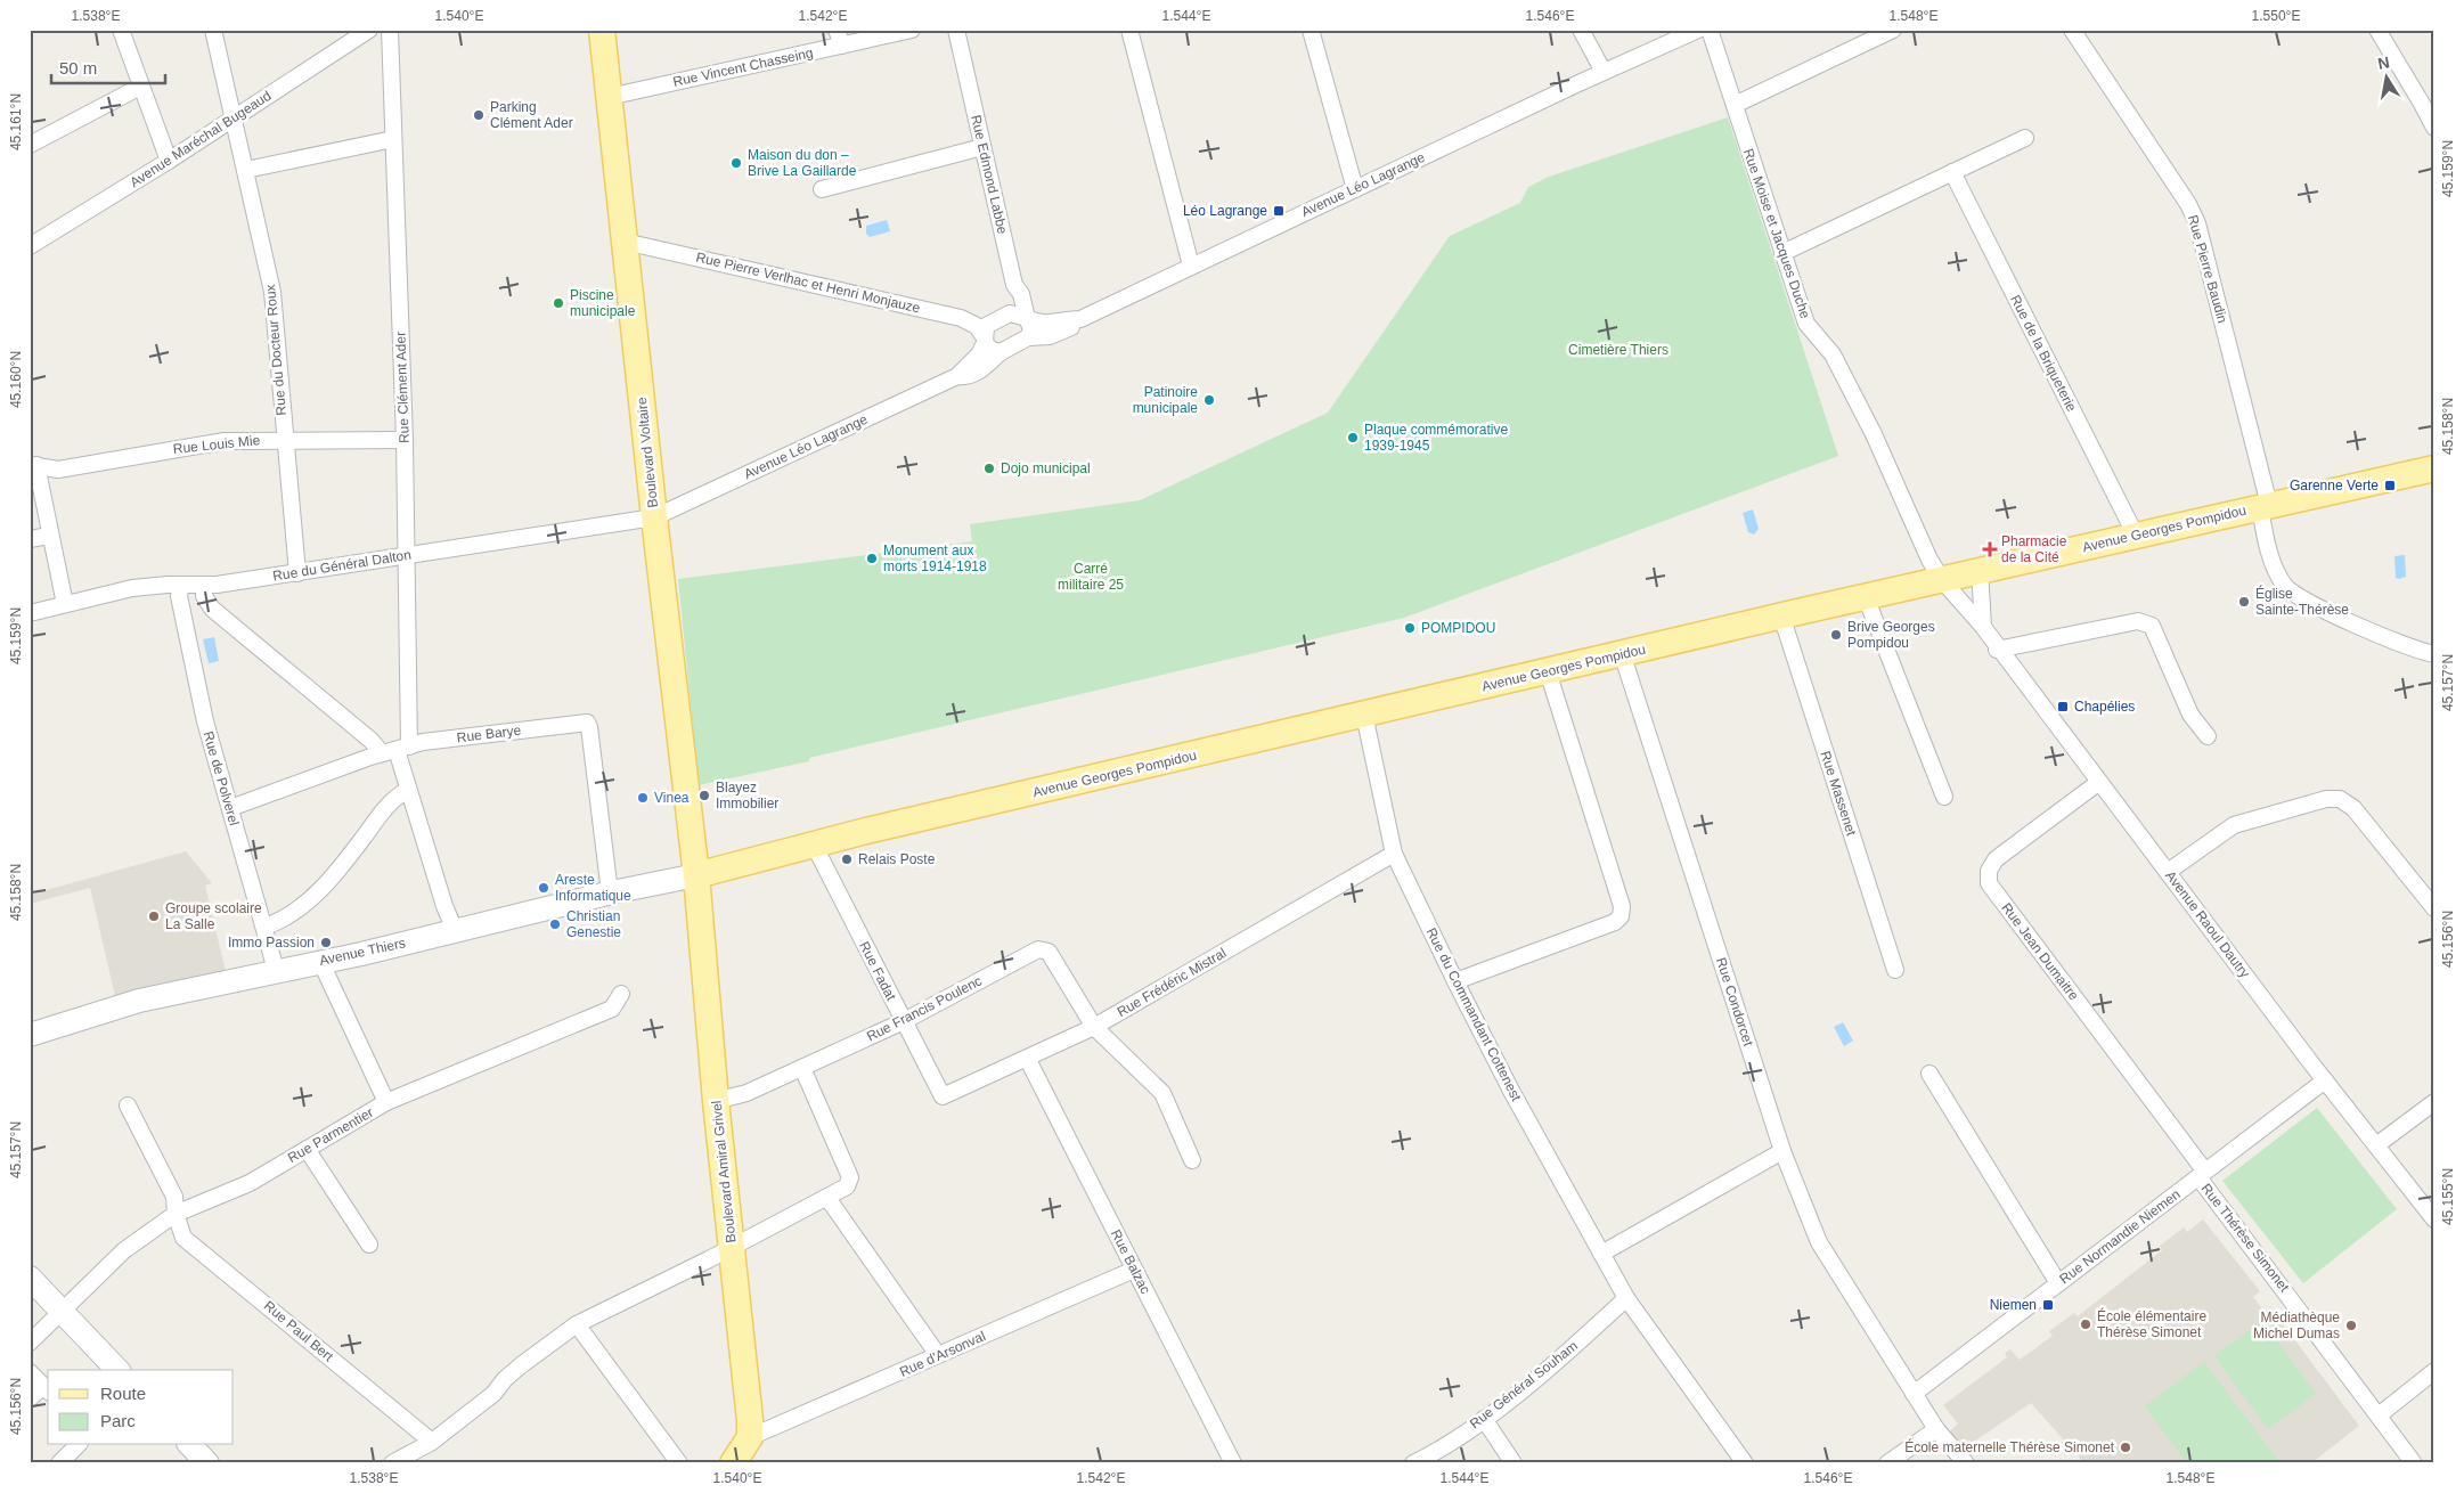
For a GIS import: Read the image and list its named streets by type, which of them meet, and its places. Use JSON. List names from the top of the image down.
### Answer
{
  "streets": {
    "main road": [
      "Boulevard Voltaire",
      "Avenue Georges Pompidou",
      "Avenue Thiers",
      "Boulevard Amiral Grivel"
    ],
    "street": [
      "Rue Vincent Chasseing",
      "Avenue Maréchal Bugeaud",
      "Rue Edmond Labbe",
      "Avenue Léo Lagrange",
      "Rue Moise et Jacques Duche",
      "Rue Pierre Baudin",
      "Rue Pierre Verlhac et Henri Monjauze",
      "Rue du Docteur Roux",
      "Rue de la Briqueterie",
      "Rue Clément Ader",
      "Rue Louis Mie",
      "Rue du Général Dalton",
      "Rue Barye",
      "Rue de Polverel",
      "Rue Massenet",
      "Avenue Raoul Dautry",
      "Rue Jean Dumaitre",
      "Rue Fadat",
      "Rue Frédéric Mistral",
      "Rue Condorcet",
      "Rue Francis Poulenc",
      "Rue du Commandant Cottenest",
      "Rue Parmentier",
      "Rue Normandie Niemen",
      "Rue Thérèse Simonet",
      "Rue Balzac",
      "Rue Paul Bert",
      "Rue d'Arsonval",
      "Rue Général Souham"
    ]
  },
  "crossings": [
    ["Rue Vincent Chasseing", "Boulevard Voltaire"],
    ["Avenue Maréchal Bugeaud", "Rue du Docteur Roux"],
    ["Rue Edmond Labbe", "Avenue Léo Lagrange"],
    ["Rue Edmond Labbe", "Rue Pierre Verlhac et Henri Monjauze"],
    ["Avenue Léo Lagrange", "Rue Pierre Verlhac et Henri Monjauze"],
    ["Avenue Léo Lagrange", "Boulevard Voltaire"],
    ["Avenue Léo Lagrange", "Rue du Général Dalton"],
    ["Rue Moise et Jacques Duche", "Avenue Georges Pompidou"],
    ["Rue Moise et Jacques Duche", "Avenue Raoul Dautry"],
    ["Rue Pierre Baudin", "Avenue Georges Pompidou"],
    ["Rue Pierre Verlhac et Henri Monjauze", "Boulevard Voltaire"],
    ["Rue du Docteur Roux", "Rue Louis Mie"],
    ["Rue du Docteur Roux", "Rue du Général Dalton"],
    ["Rue de la Briqueterie", "Avenue Georges Pompidou"],
    ["Rue Clément Ader", "Rue Louis Mie"],
    ["Rue Clément Ader", "Rue du Général Dalton"],
    ["Rue Clément Ader", "Rue Barye"],
    ["Rue Clément Ader", "Avenue Thiers"],
    ["Boulevard Voltaire", "Avenue Georges Pompidou"],
    ["Boulevard Voltaire", "Rue du Général Dalton"],
    ["Boulevard Voltaire", "Avenue Thiers"],
    ["Boulevard Voltaire", "Boulevard Amiral Grivel"],
    ["Avenue Georges Pompidou", "Rue Massenet"],
    ["Avenue Georges Pompidou", "Avenue Raoul Dautry"],
    ["Avenue Georges Pompidou", "Avenue Thiers"],
    ["Avenue Georges Pompidou", "Rue Fadat"],
    ["Avenue Georges Pompidou", "Rue Condorcet"],
    ["Avenue Georges Pompidou", "Rue du Commandant Cottenest"],
    ["Avenue Georges Pompidou", "Boulevard Amiral Grivel"],
    ["Rue du Général Dalton", "Rue de Polverel"],
    ["Rue Barye", "Rue de Polverel"],
    ["Rue Barye", "Avenue Thiers"],
    ["Rue de Polverel", "Avenue Thiers"],
    ["Avenue Raoul Dautry", "Rue Jean Dumaitre"],
    ["Avenue Raoul Dautry", "Rue Normandie Niemen"],
    ["Avenue Thiers", "Boulevard Amiral Grivel"],
    ["Rue Jean Dumaitre", "Rue Normandie Niemen"],
    ["Rue Jean Dumaitre", "Rue Thérèse Simonet"],
    ["Rue Fadat", "Rue Frédéric Mistral"],
    ["Rue Fadat", "Rue Francis Poulenc"],
    ["Rue Frédéric Mistral", "Rue Francis Poulenc"],
    ["Rue Frédéric Mistral", "Rue du Commandant Cottenest"],
    ["Rue Frédéric Mistral", "Rue Balzac"],
    ["Rue Condorcet", "Rue Normandie Niemen"],
    ["Rue Francis Poulenc", "Boulevard Amiral Grivel"],
    ["Rue du Commandant Cottenest", "Rue Général Souham"],
    ["Rue Parmentier", "Rue Paul Bert"],
    ["Boulevard Amiral Grivel", "Rue d'Arsonval"],
    ["Rue Normandie Niemen", "Rue Thérèse Simonet"],
    ["Rue Balzac", "Rue d'Arsonval"]
  ],
  "parks": ["Cimetière Thiers", "Carré militaire 25"],
  "places": {
    "other": [
      "Parking Clément Ader",
      "Maison du don – Brive La Gaillarde",
      "Piscine municipale",
      "Patinoire municipale",
      "Plaque commémorative 1939-1945",
      "Dojo municipal",
      "Monument aux morts 1914-1918",
      "Église Sainte-Thérèse",
      "POMPIDOU",
      "Brive Georges Pompidou",
      "Blayez Immobilier",
      "Vinea",
      "Relais Poste",
      "Areste Informatique",
      "Groupe scolaire La Salle",
      "Christian Genestie",
      "Immo Passion",
      "École élémentaire Thérèse Simonet",
      "Médiathèque Michel Dumas",
      "École maternelle Thérèse Simonet"
    ],
    "transit": [
      "Léo Lagrange",
      "Garenne Verte",
      "Chapélies",
      "Niemen"
    ],
    "health": ["Pharmacie de la Cité"]
  },
  "legend": ["Route", "Parc"],
  "scale_bar": "50 m",
  "north": "top",
  "coordinates": [
    "1.538°E",
    "1.540°E",
    "1.542°E",
    "1.544°E",
    "1.546°E",
    "1.548°E",
    "1.550°E",
    "45.161°N",
    "45.159°N",
    "45.160°N",
    "45.158°N",
    "45.157°N",
    "45.156°N",
    "45.155°N"
  ]
}
